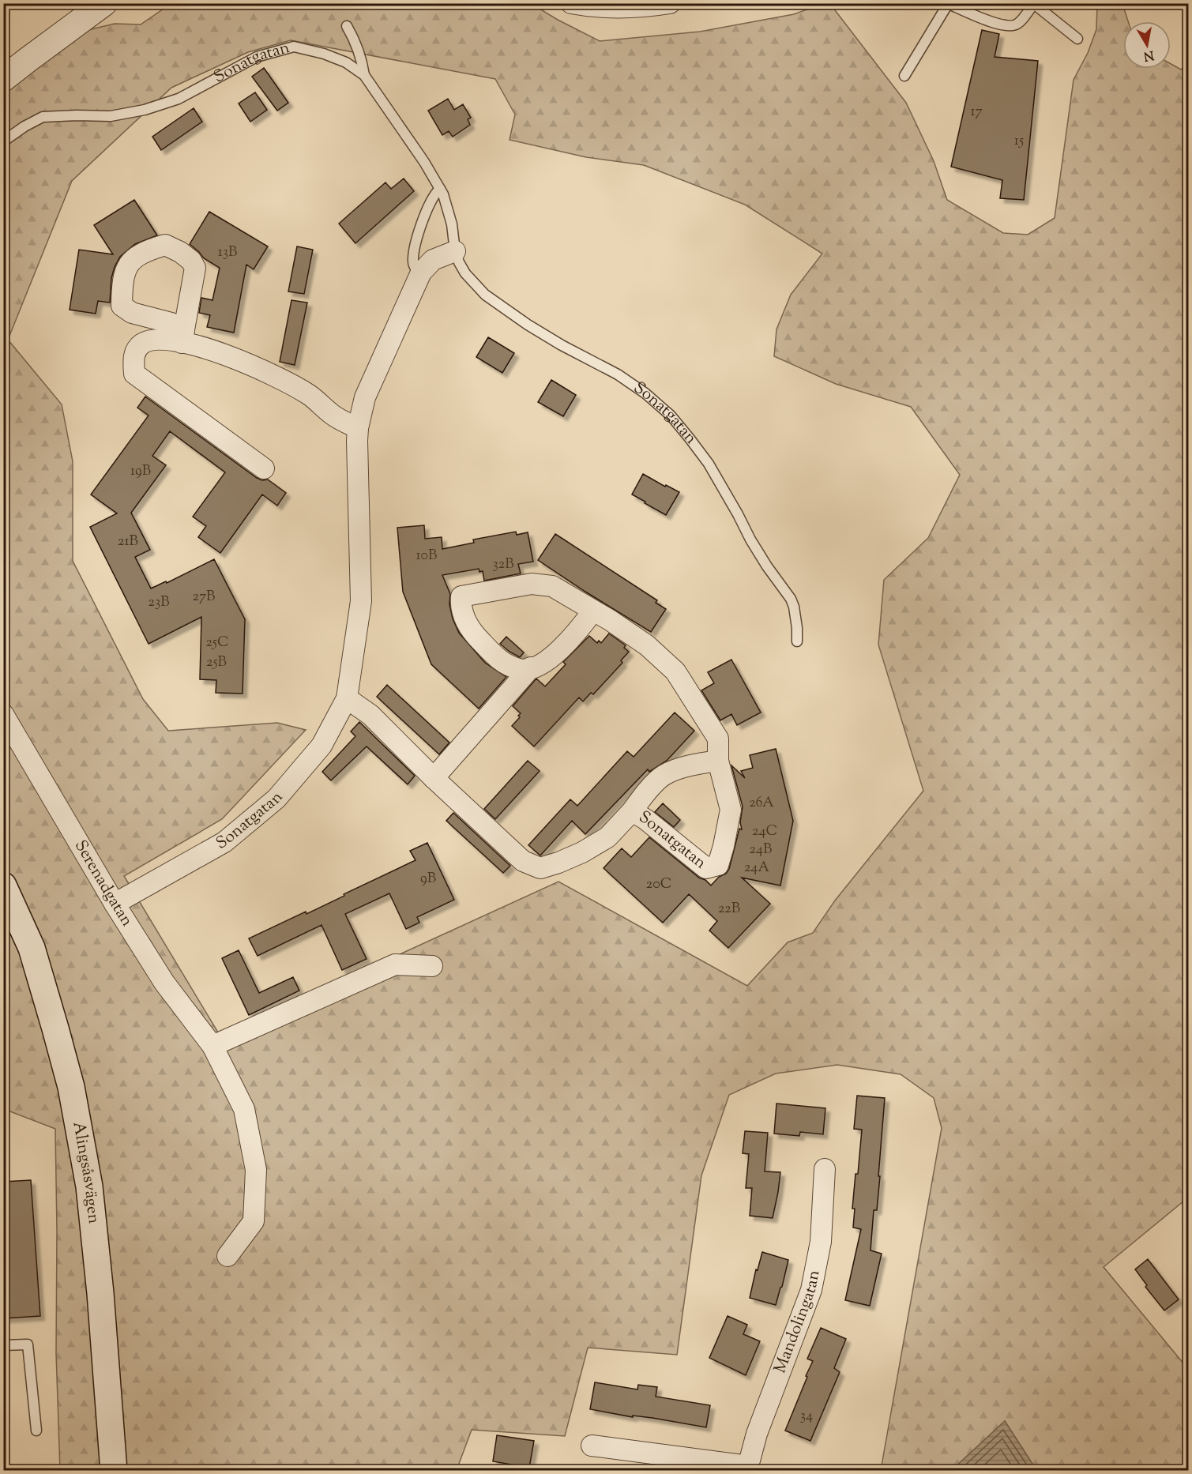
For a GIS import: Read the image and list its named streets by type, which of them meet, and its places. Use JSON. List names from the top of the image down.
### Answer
{
  "streets": {
    "main road": ["Alingsåsvägen"],
    "street": ["Sonatgatan", "Serenadgatan", "Mandolingatan"]
  },
  "crossings": [
    ["Sonatgatan", "Serenadgatan"]
  ],
  "house_numbers": [
    "17",
    "15",
    "13B",
    "19B",
    "21B",
    "10B",
    "32B",
    "27B",
    "23B",
    "25C",
    "25B",
    "26A",
    "24C",
    "24B",
    "24A",
    "9B",
    "20C",
    "22B",
    "34"
  ],
  "north": "bottom"
}
